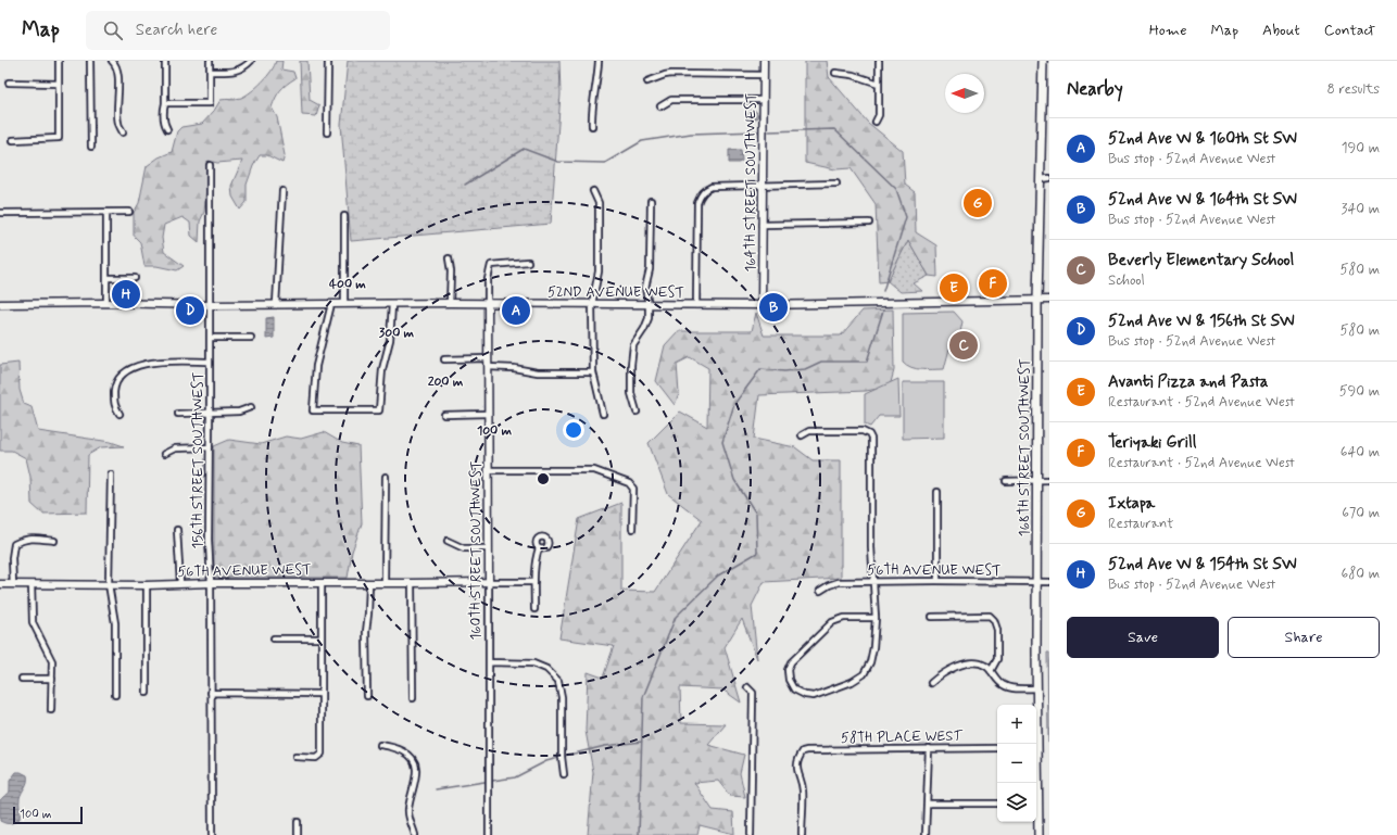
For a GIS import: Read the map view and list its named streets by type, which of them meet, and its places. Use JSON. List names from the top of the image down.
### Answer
{
  "streets": {
    "main road": ["168TH STREET SOUTHWEST"],
    "street": [
      "164TH STREET SOUTHWEST",
      "52ND AVENUE WEST",
      "156TH STREET SOUTHWEST",
      "160TH STREET SOUTHWEST",
      "56TH AVENUE WEST",
      "58TH PLACE WEST"
    ]
  },
  "crossings": [
    ["164TH STREET SOUTHWEST", "52ND AVENUE WEST"],
    ["52ND AVENUE WEST", "168TH STREET SOUTHWEST"],
    ["52ND AVENUE WEST", "156TH STREET SOUTHWEST"],
    ["52ND AVENUE WEST", "160TH STREET SOUTHWEST"],
    ["168TH STREET SOUTHWEST", "56TH AVENUE WEST"],
    ["156TH STREET SOUTHWEST", "56TH AVENUE WEST"],
    ["160TH STREET SOUTHWEST", "56TH AVENUE WEST"]
  ],
  "scale_bar": "100 m",
  "north": "left",
  "page": {
    "header": "Map",
    "search": "Search here",
    "nav": [
      "Home",
      "Map",
      "About",
      "Contact"
    ],
    "heading": ["Nearby", "8 results"],
    "list": [
      {
        "mark": "A",
        "name": "52nd Ave W & 160th St SW",
        "note": "Bus stop · 52nd Avenue West",
        "value": "190 m"
      },
      {
        "mark": "B",
        "name": "52nd Ave W & 164th St SW",
        "note": "Bus stop · 52nd Avenue West",
        "value": "340 m"
      },
      {
        "mark": "C",
        "name": "Beverly Elementary School",
        "note": "School",
        "value": "580 m"
      },
      {
        "mark": "D",
        "name": "52nd Ave W & 156th St SW",
        "note": "Bus stop · 52nd Avenue West",
        "value": "580 m"
      },
      {
        "mark": "E",
        "name": "Avanti Pizza and Pasta",
        "note": "Restaurant · 52nd Avenue West",
        "value": "590 m"
      },
      {
        "mark": "F",
        "name": "Teriyaki Grill",
        "note": "Restaurant · 52nd Avenue West",
        "value": "640 m"
      },
      {
        "mark": "G",
        "name": "Ixtapa",
        "note": "Restaurant",
        "value": "670 m"
      },
      {
        "mark": "H",
        "name": "52nd Ave W & 154th St SW",
        "note": "Bus stop · 52nd Avenue West",
        "value": "680 m"
      }
    ],
    "pins": [
      "G",
      "F",
      "E",
      "H",
      "B",
      "A",
      "D",
      "C"
    ],
    "buttons": ["Save", "Share"],
    "map_buttons": ["+", "−"],
    "scale": "100 m"
  },
  "rings": [
    "400 m",
    "300 m",
    "200 m",
    "100 m"
  ]
}
